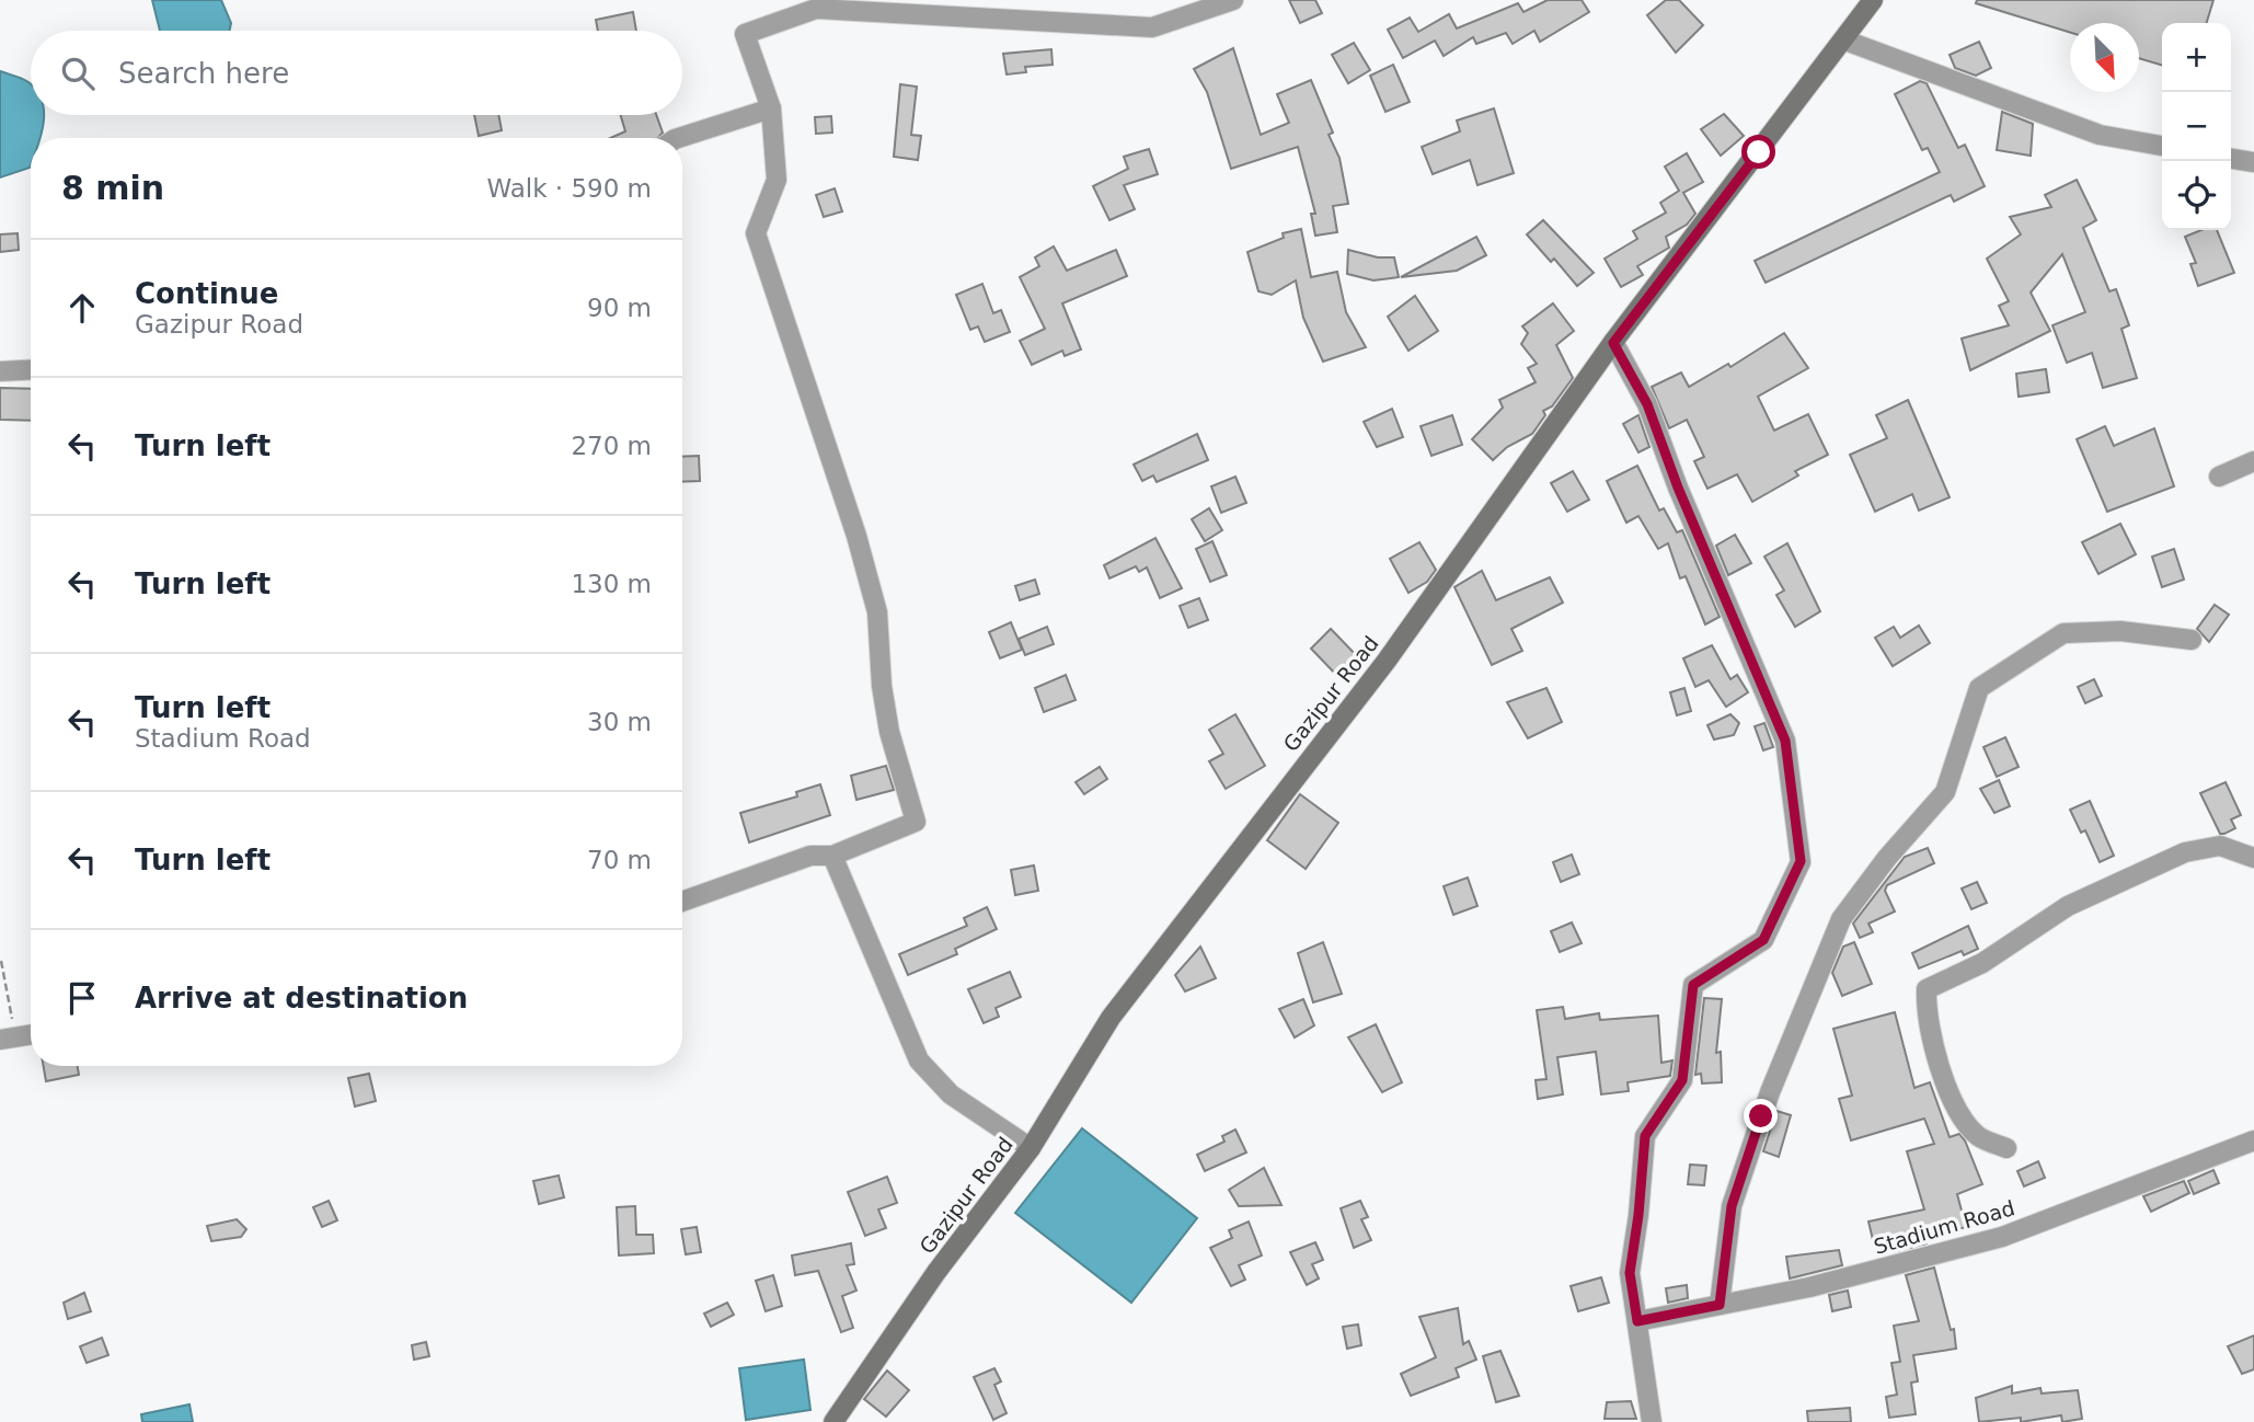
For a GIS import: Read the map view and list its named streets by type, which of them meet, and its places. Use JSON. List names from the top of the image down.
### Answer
{
  "streets": {
    "street": ["Gazipur Road", "Stadium Road"]
  },
  "north": "bottom right",
  "page": {
    "map_buttons": ["+", "−"],
    "search": "Search here",
    "heading": ["8 min", "Walk · 590 m"],
    "list": [
      ["Continue", "Gazipur Road", "90 m"],
      ["Turn left", "270 m"],
      ["Turn left", "130 m"],
      ["Turn left", "Stadium Road", "30 m"],
      ["Turn left", "70 m"],
      "Arrive at destination"
    ]
  }
}
